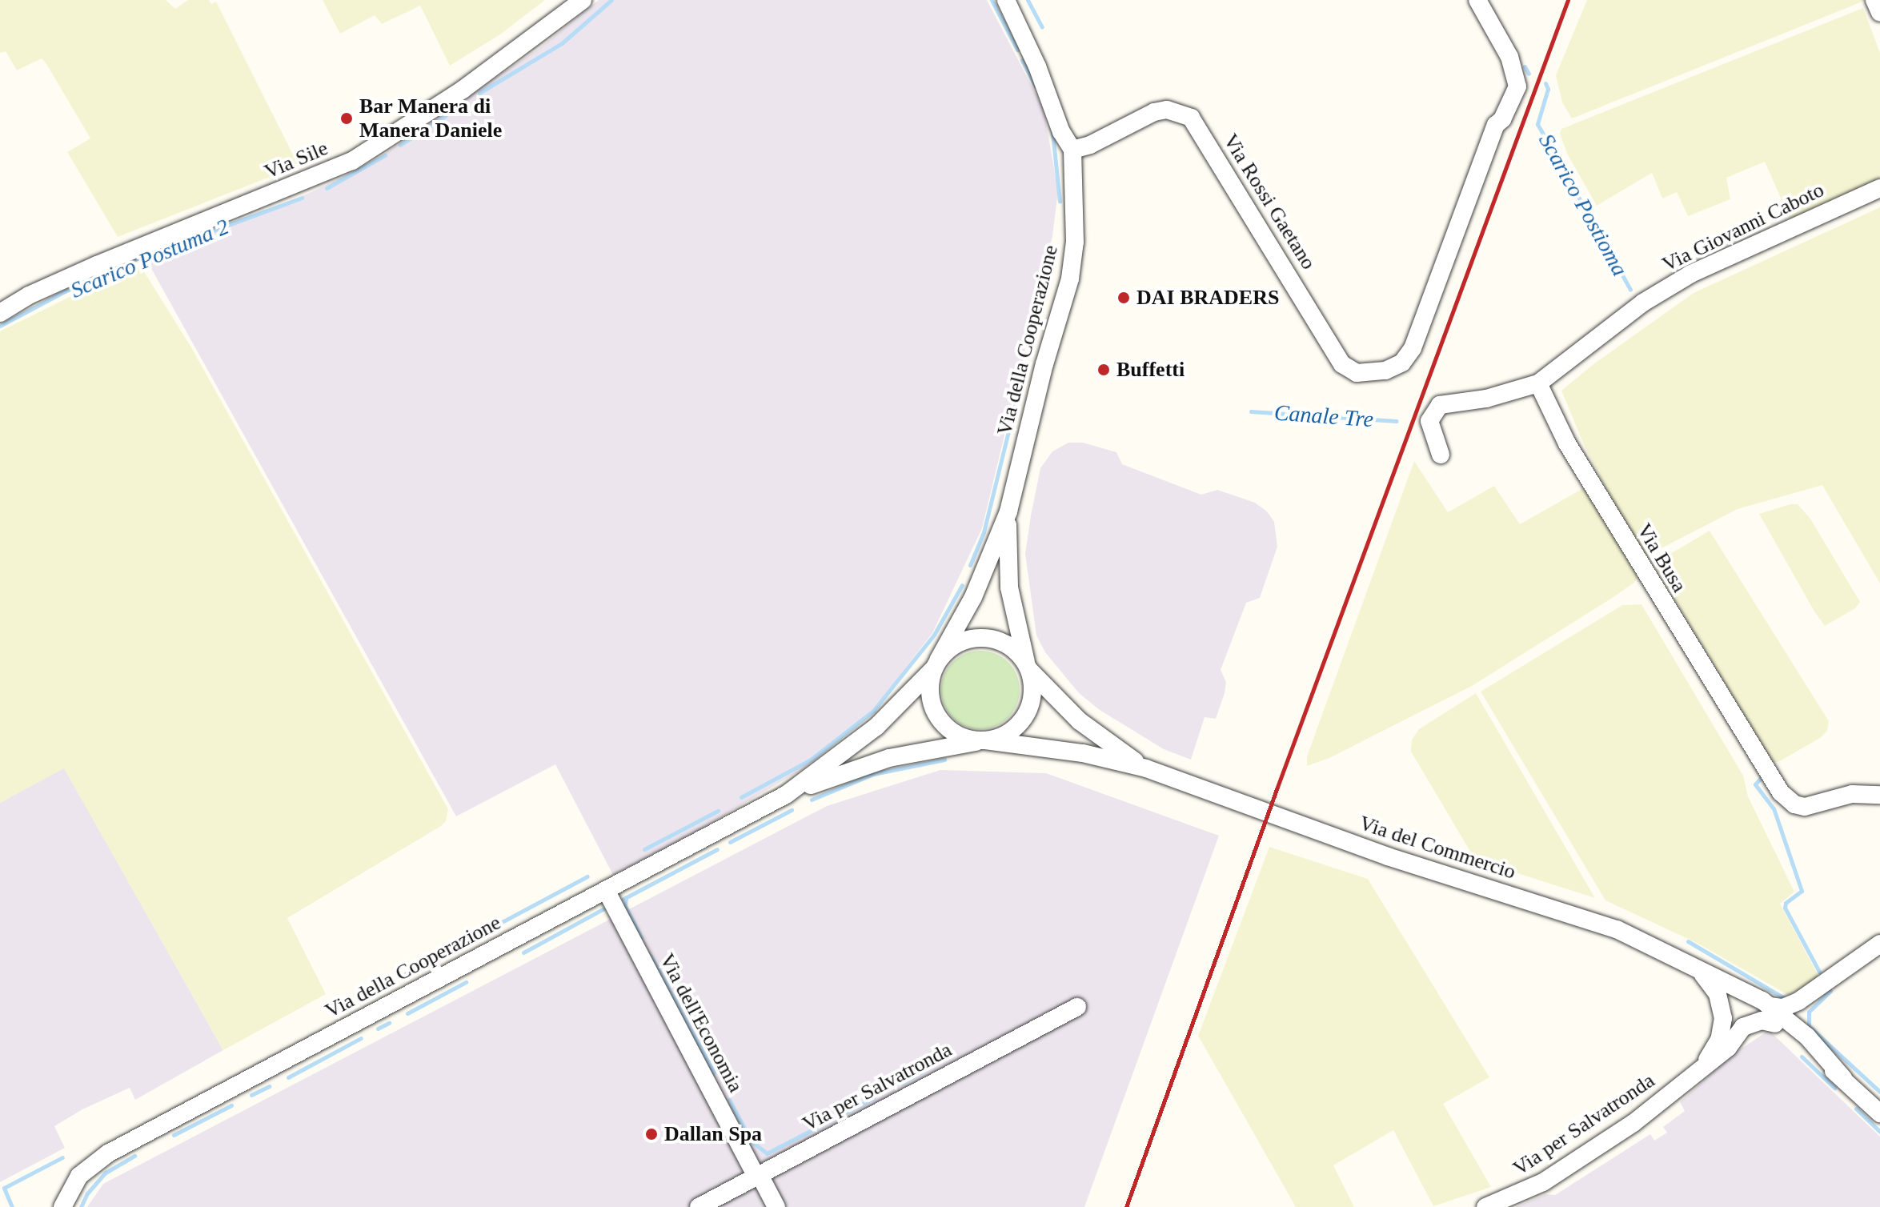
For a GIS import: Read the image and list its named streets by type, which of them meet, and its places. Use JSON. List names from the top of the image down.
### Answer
{
  "streets": {
    "street": [
      "Via Sile",
      "Via Rossi Gaetano",
      "Via Giovanni Caboto",
      "Via della Cooperazione",
      "Via Busa",
      "Via del Commercio",
      "Via dell'Economia",
      "Via per Salvatronda"
    ]
  },
  "crossings": [
    ["Via Rossi Gaetano", "Via della Cooperazione"],
    ["Via Giovanni Caboto", "Via Busa"],
    ["Via della Cooperazione", "Via del Commercio"],
    ["Via della Cooperazione", "Via dell'Economia"],
    ["Via del Commercio", "Via per Salvatronda"],
    ["Via dell'Economia", "Via per Salvatronda"]
  ],
  "water": ["Scarico Postioma", "Scarico Postuma 2", "Canale Tre"],
  "places": [
    "Bar Manera di Manera Daniele",
    "DAI BRADERS",
    "Buffetti",
    "Dallan Spa"
  ]
}
